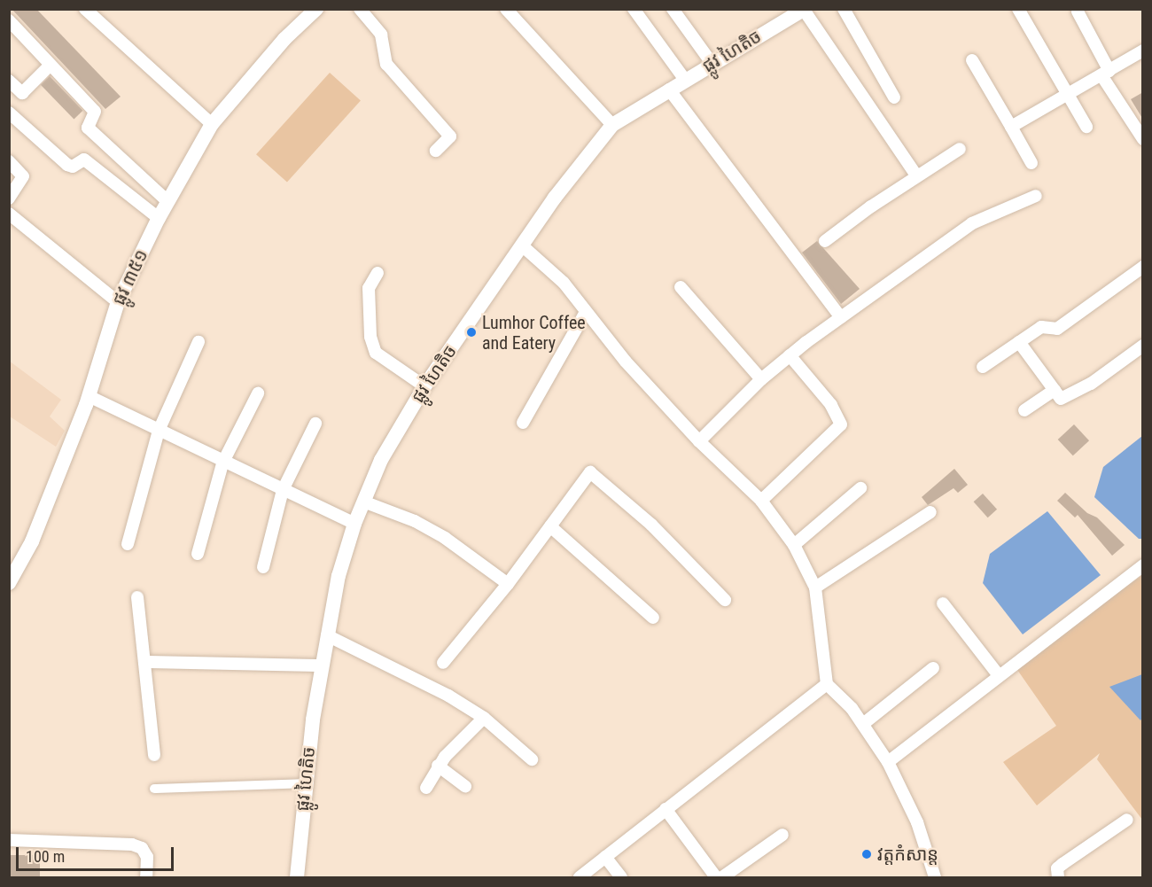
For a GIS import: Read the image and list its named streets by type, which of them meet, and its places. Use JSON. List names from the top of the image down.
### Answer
{
  "streets": {
    "street": ["ផ្លូវ ហៃតិច", "ផ្លូវ ៣៥១"]
  },
  "places": ["Lumhor Coffee and Eatery", "វត្តកំសាន្ត"],
  "scale_bar": "100 m"
}
